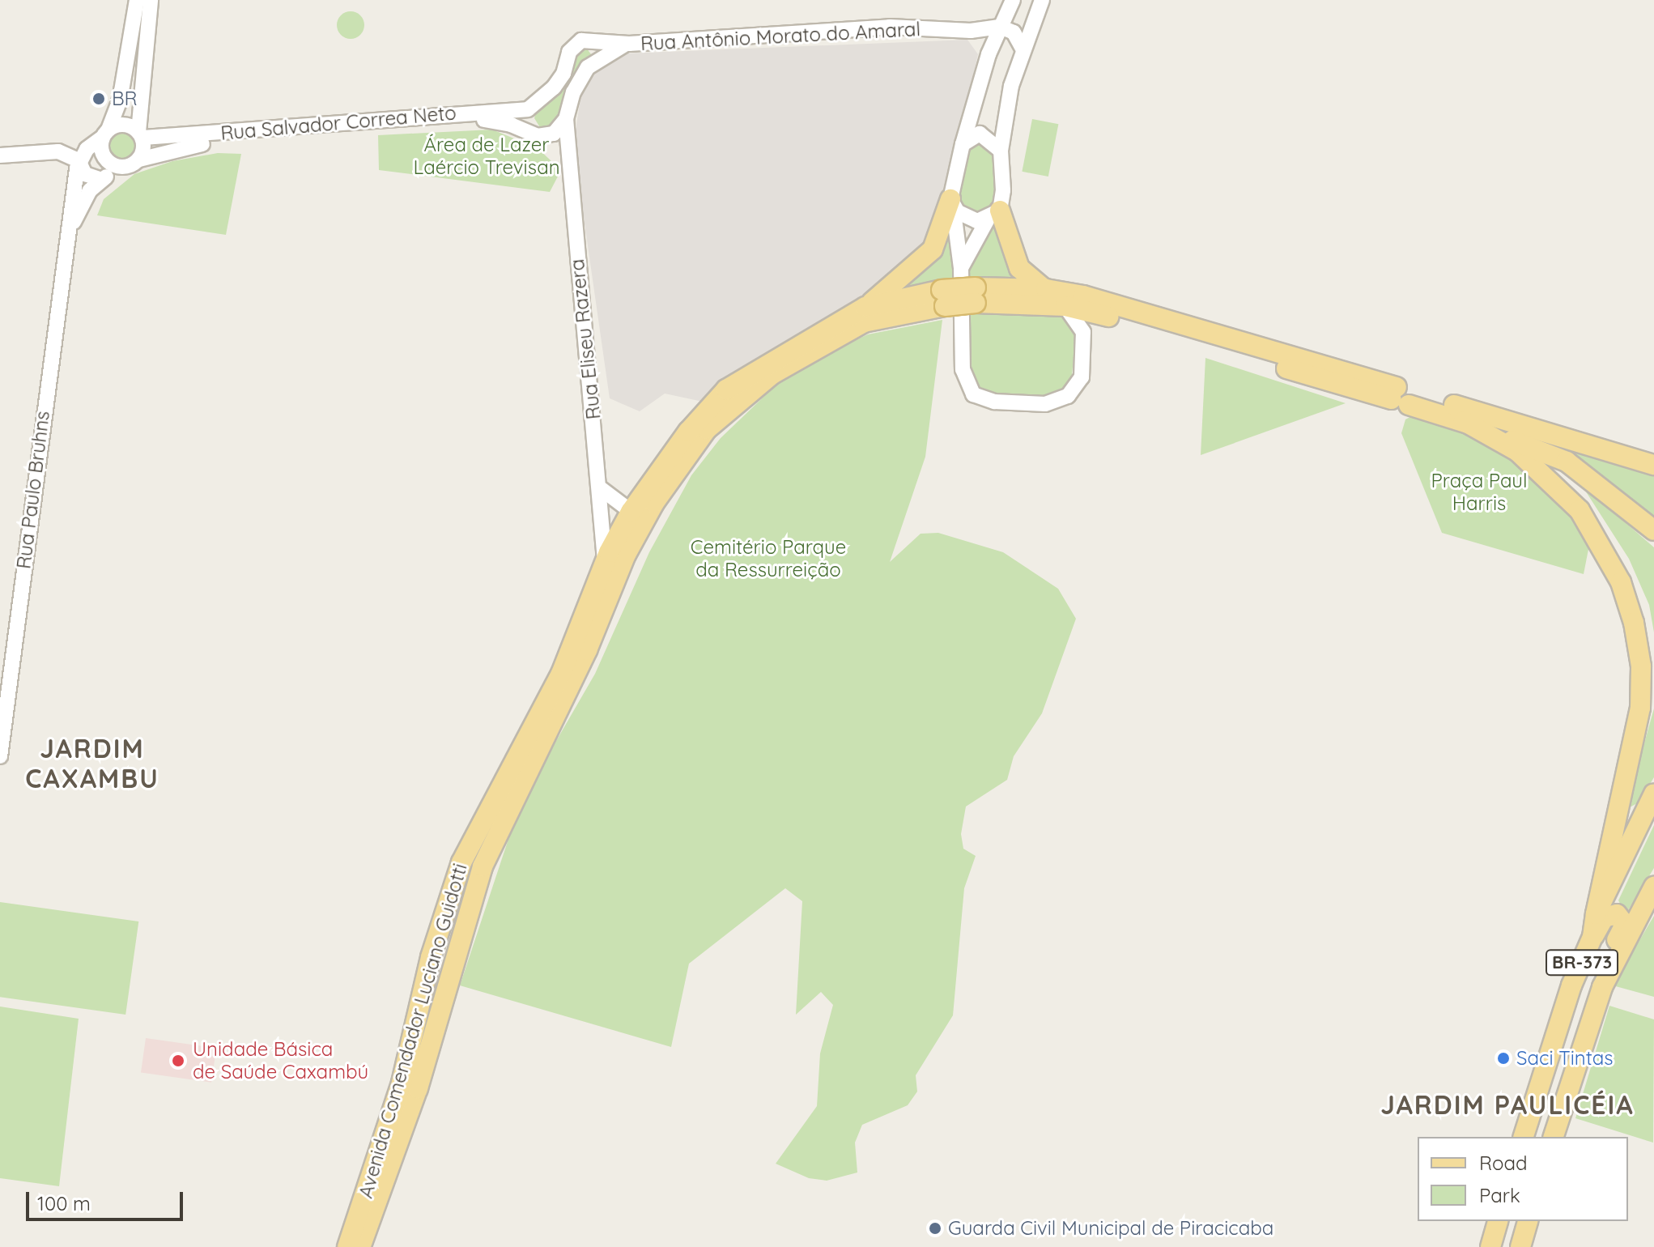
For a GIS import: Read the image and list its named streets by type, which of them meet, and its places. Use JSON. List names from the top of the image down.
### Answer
{
  "streets": {
    "main road": ["BR-373", "Avenida Comendador Luciano Guidotti"],
    "street": [
      "Rua Antônio Morato do Amaral",
      "Rua Salvador Correa Neto",
      "Rua Eliseu Razera",
      "Rua Paulo Bruhns"
    ]
  },
  "crossings": [
    ["Rua Antônio Morato do Amaral", "Rua Salvador Correa Neto"],
    ["Rua Antônio Morato do Amaral", "Rua Eliseu Razera"],
    ["Rua Salvador Correa Neto", "Rua Eliseu Razera"],
    ["Rua Salvador Correa Neto", "Rua Paulo Bruhns"],
    ["Rua Eliseu Razera", "Avenida Comendador Luciano Guidotti"]
  ],
  "districts": ["JARDIM CAXAMBU", "JARDIM PAULICÉIA"],
  "parks": ["Área de Lazer Laércio Trevisan", "Praça Paul Harris", "Cemitério Parque da Ressurreição"],
  "places": [
    "BR",
    "Saci Tintas",
    "Unidade Básica de Saúde Caxambú",
    "Guarda Civil Municipal de Piracicaba"
  ],
  "legend": ["Road", "Park"],
  "scale_bar": "100 m"
}
